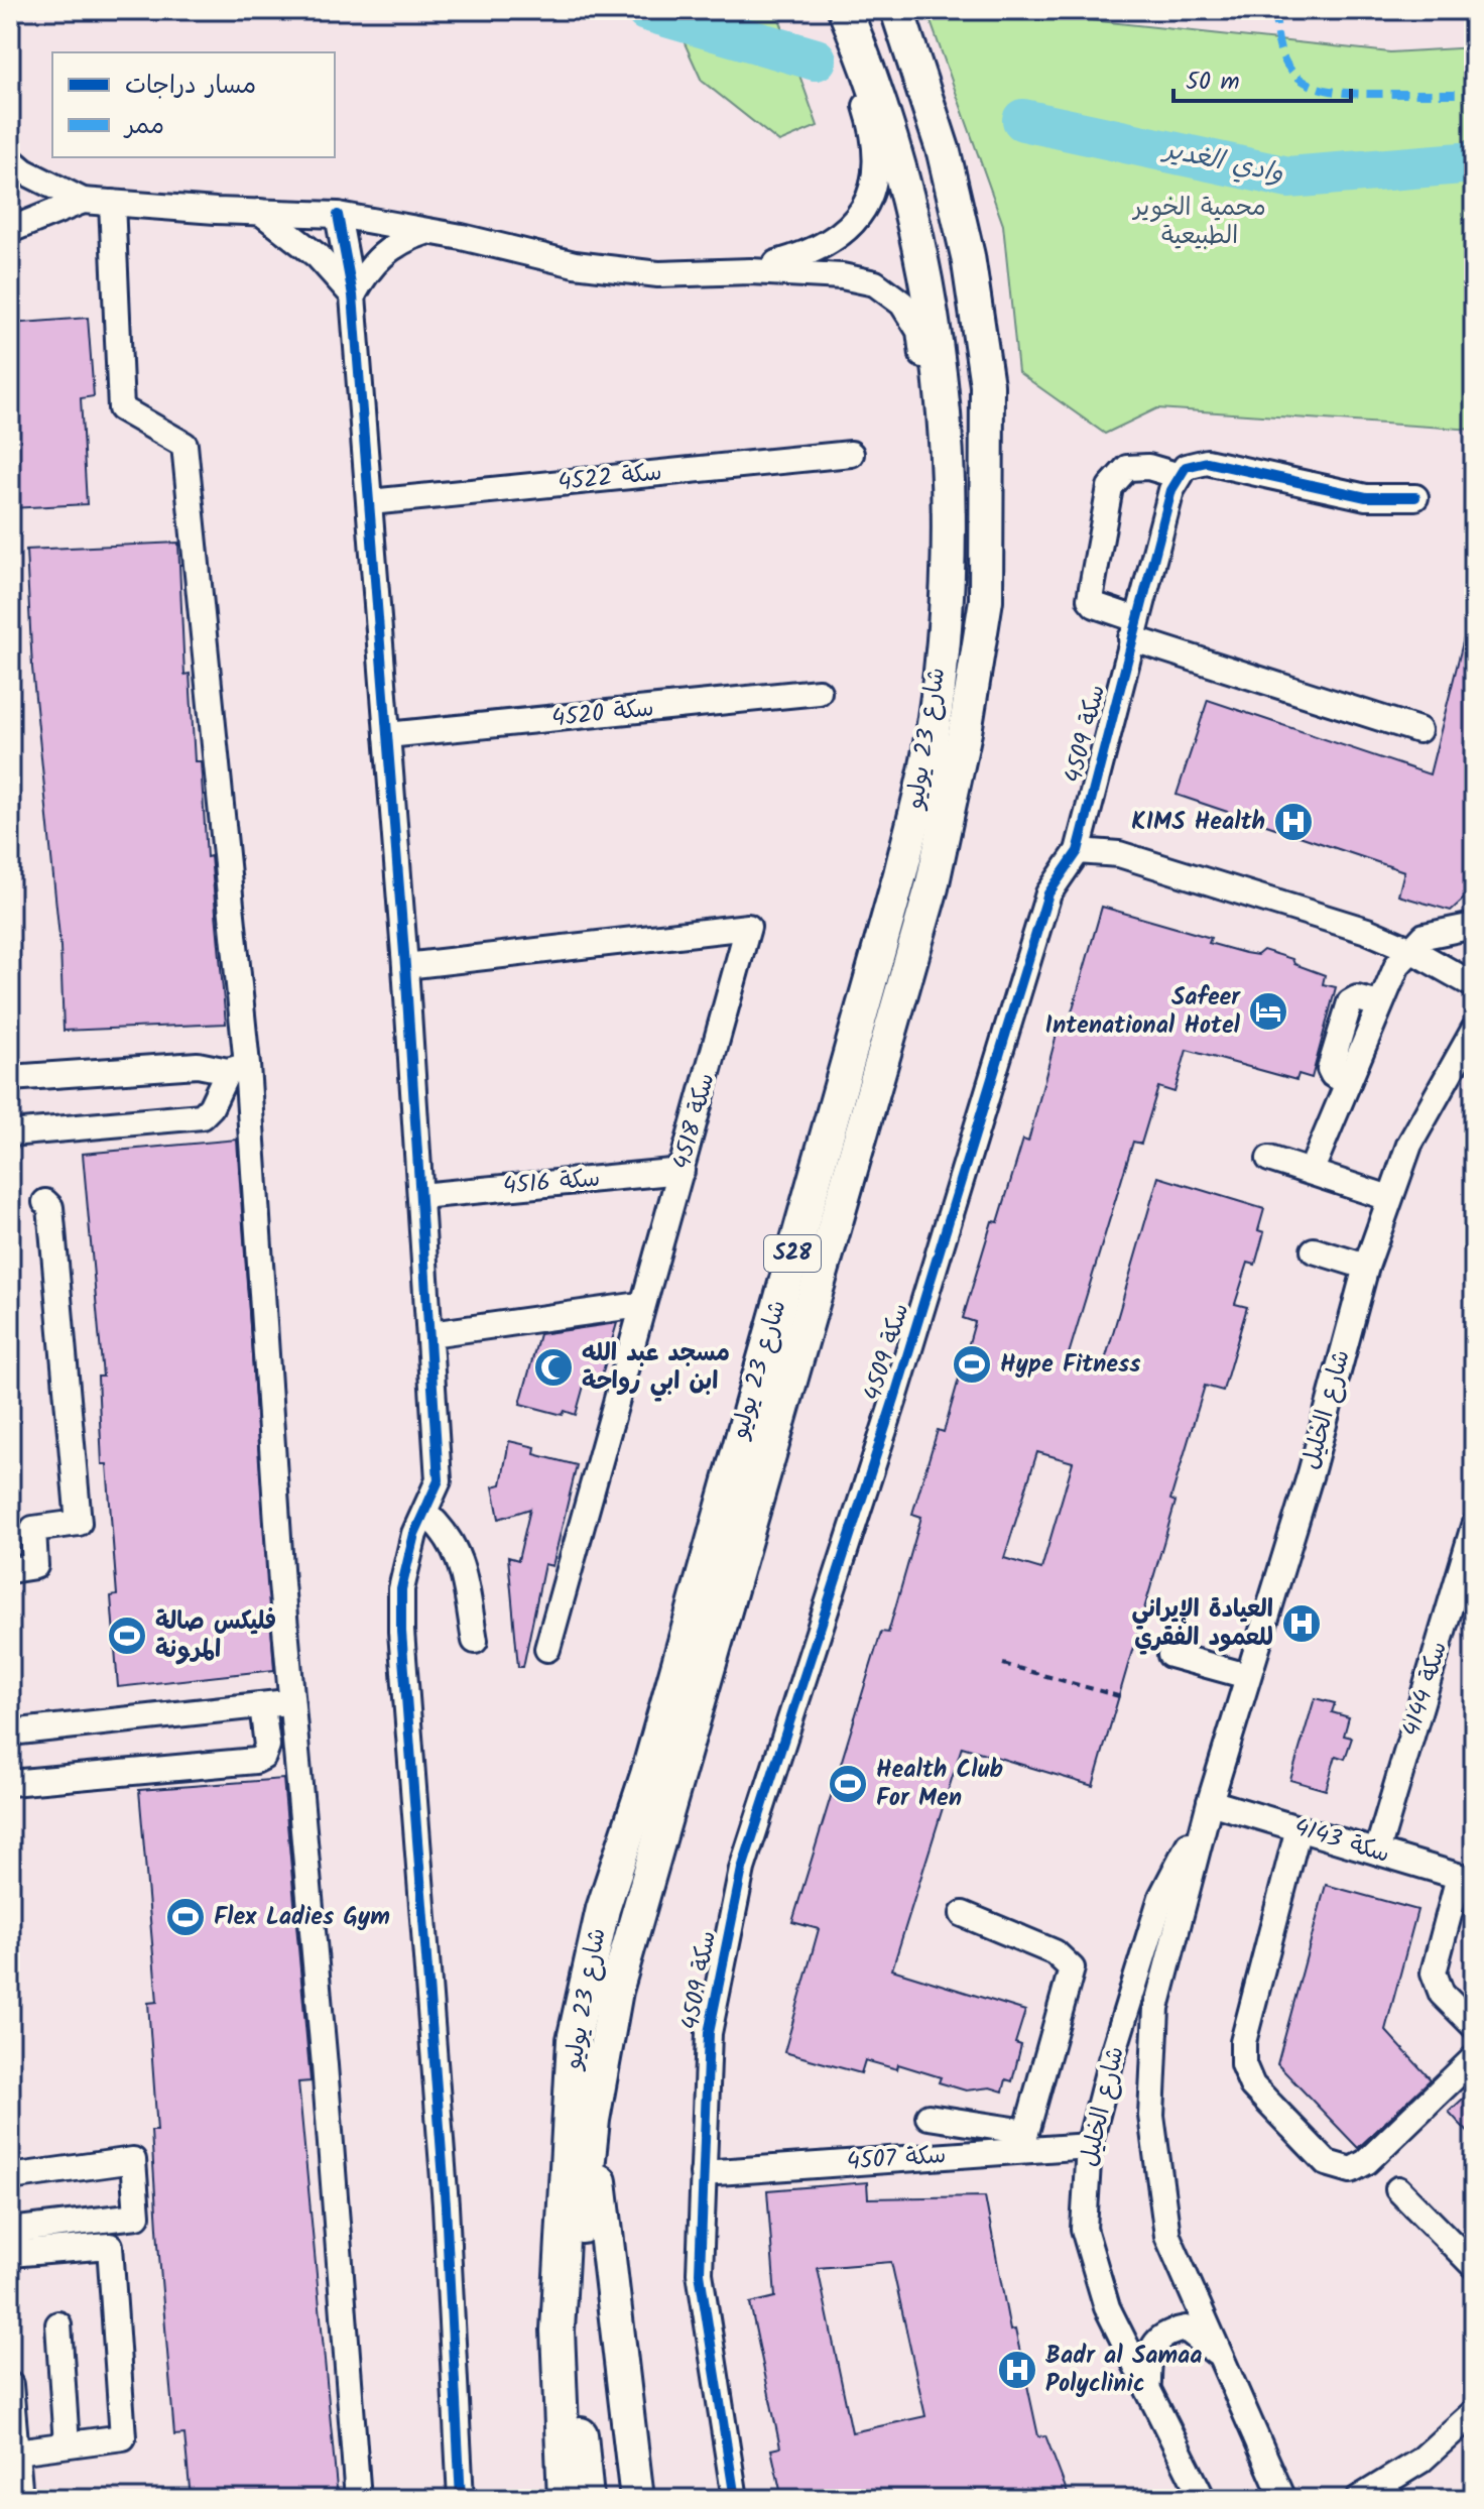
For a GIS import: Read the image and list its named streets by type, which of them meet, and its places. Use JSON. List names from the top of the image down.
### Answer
{
  "streets": {
    "main road": ["شارع 23 يوليو", "S28"],
    "street": [
      "سكة 4522",
      "سكة 4520",
      "سكة 4509",
      "سكة 4518",
      "سكة 4516",
      "شارع الخليل",
      "سكة 4144",
      "سكة 4143",
      "سكة 4507"
    ]
  },
  "crossings": [
    ["سكة 4509", "سكة 4507"],
    ["سكة 4518", "سكة 4516"],
    ["شارع الخليل", "سكة 4143"],
    ["شارع الخليل", "سكة 4507"],
    ["سكة 4144", "سكة 4143"]
  ],
  "water": ["وادي الغدير"],
  "parks": ["محمية الخوير الطبيعية"],
  "places": {
    "hospital": ["KIMS Health", "العيادة الإيراني للعمود الفقري", "Badr al Samaa Polyclinic"],
    "hotel": ["Safeer Intenational Hotel"],
    "sports": [
      "Hype Fitness",
      "فليكس صالة المرونة",
      "Health Club For Men",
      "Flex Ladies Gym"
    ],
    "mosque": ["مسجد عبد الله ابن ابي رواحة"]
  },
  "legend": ["مسار دراجات", "ممر"],
  "scale_bar": "50 m"
}
